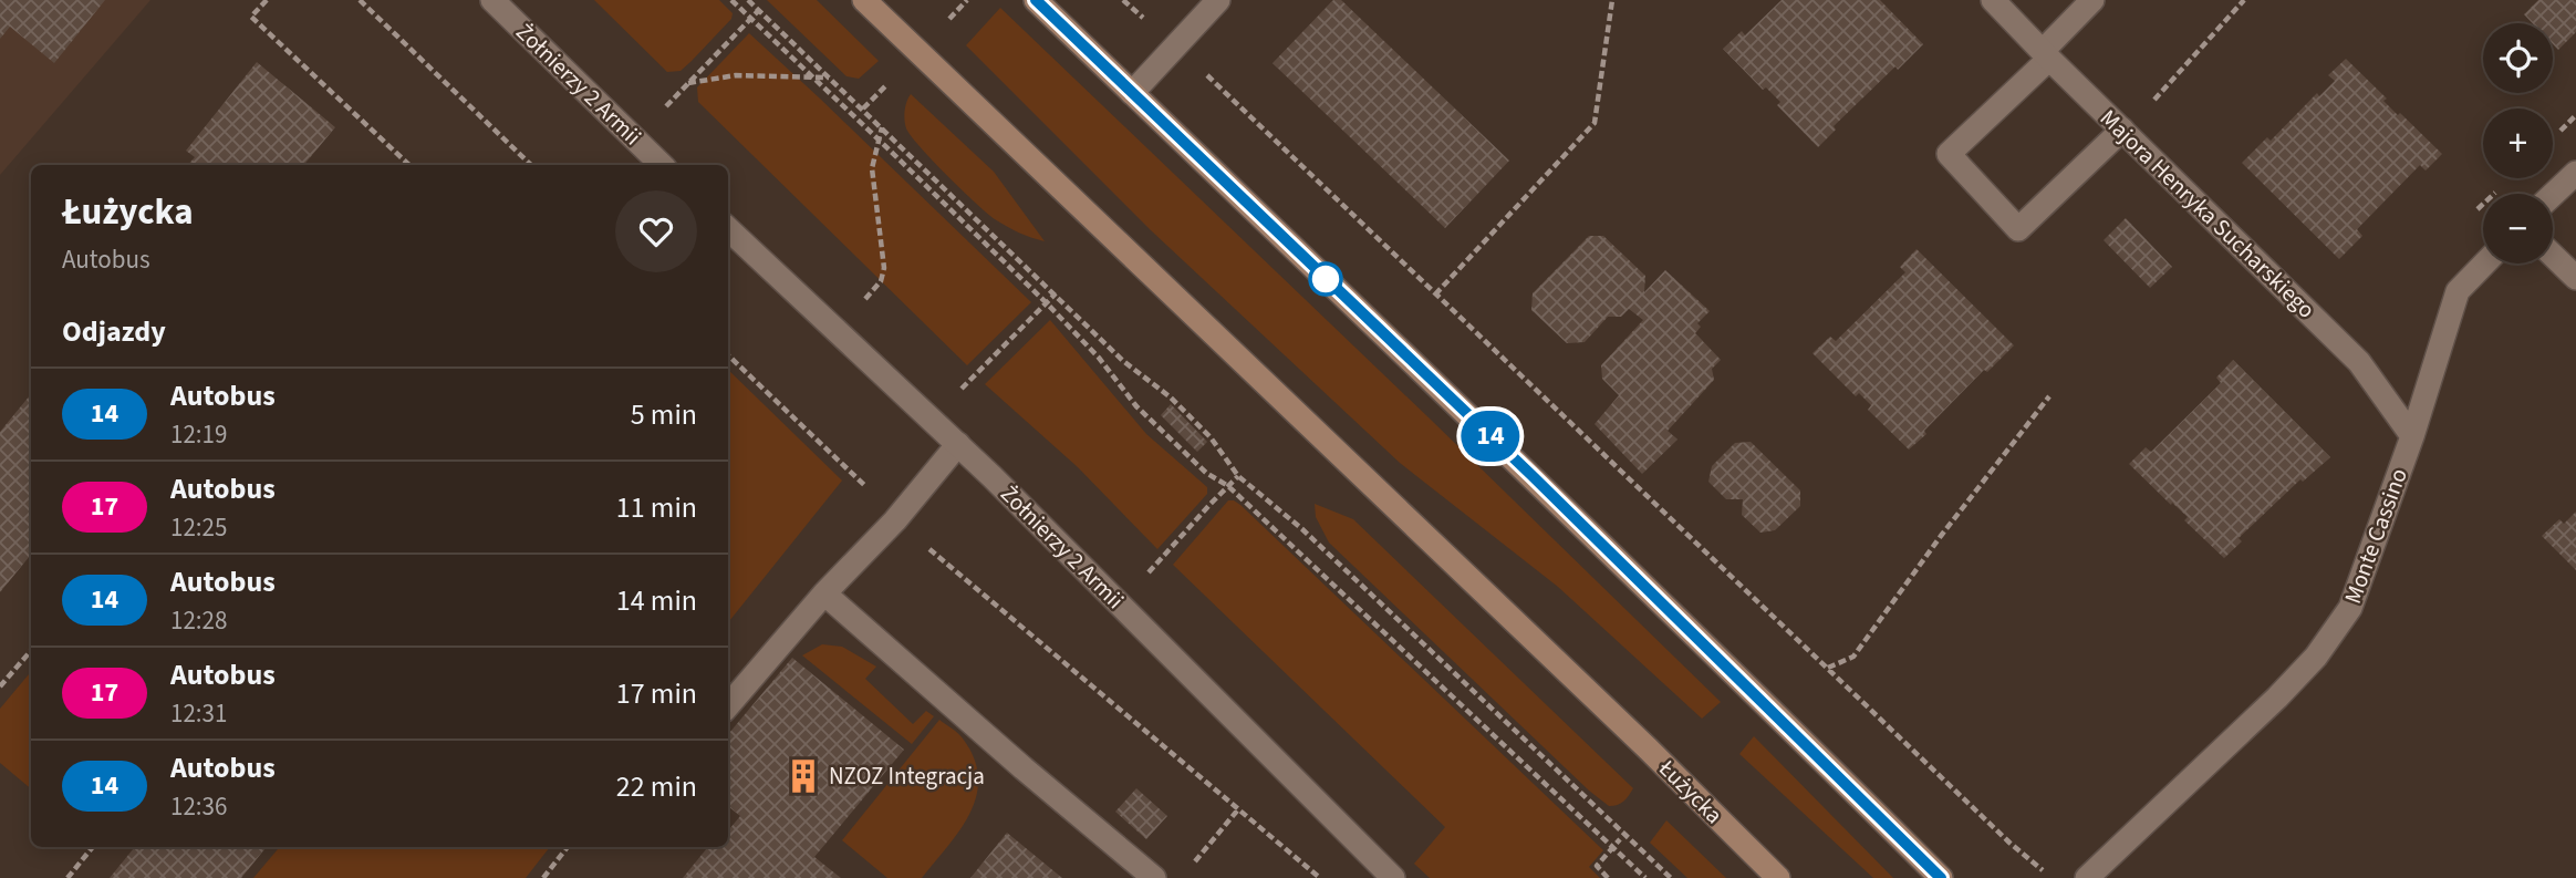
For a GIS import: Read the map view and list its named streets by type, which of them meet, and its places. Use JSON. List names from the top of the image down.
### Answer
{
  "streets": {
    "main road": ["Łużycka"],
    "street": ["Żołnierzy 2 Armii", "Majora Henryka Sucharskiego", "Monte Cassino"]
  },
  "crossings": [
    ["Majora Henryka Sucharskiego", "Monte Cassino"]
  ],
  "places": {
    "building": ["NZOZ Integracja"]
  },
  "lines": ["bus line 14"],
  "page": {
    "on_map": "14",
    "map_buttons": ["+", "−"],
    "heading": [
      ["Łużycka", "Autobus"],
      "Odjazdy"
    ],
    "list": [
      {
        "mark": "14",
        "name": "Autobus",
        "note": "12:19",
        "value": "5 min"
      },
      {
        "mark": "17",
        "name": "Autobus",
        "note": "12:25",
        "value": "11 min"
      },
      {
        "mark": "14",
        "name": "Autobus",
        "note": "12:28",
        "value": "14 min"
      },
      {
        "mark": "17",
        "name": "Autobus",
        "note": "12:31",
        "value": "17 min"
      },
      {
        "mark": "14",
        "name": "Autobus",
        "note": "12:36",
        "value": "22 min"
      }
    ]
  }
}
